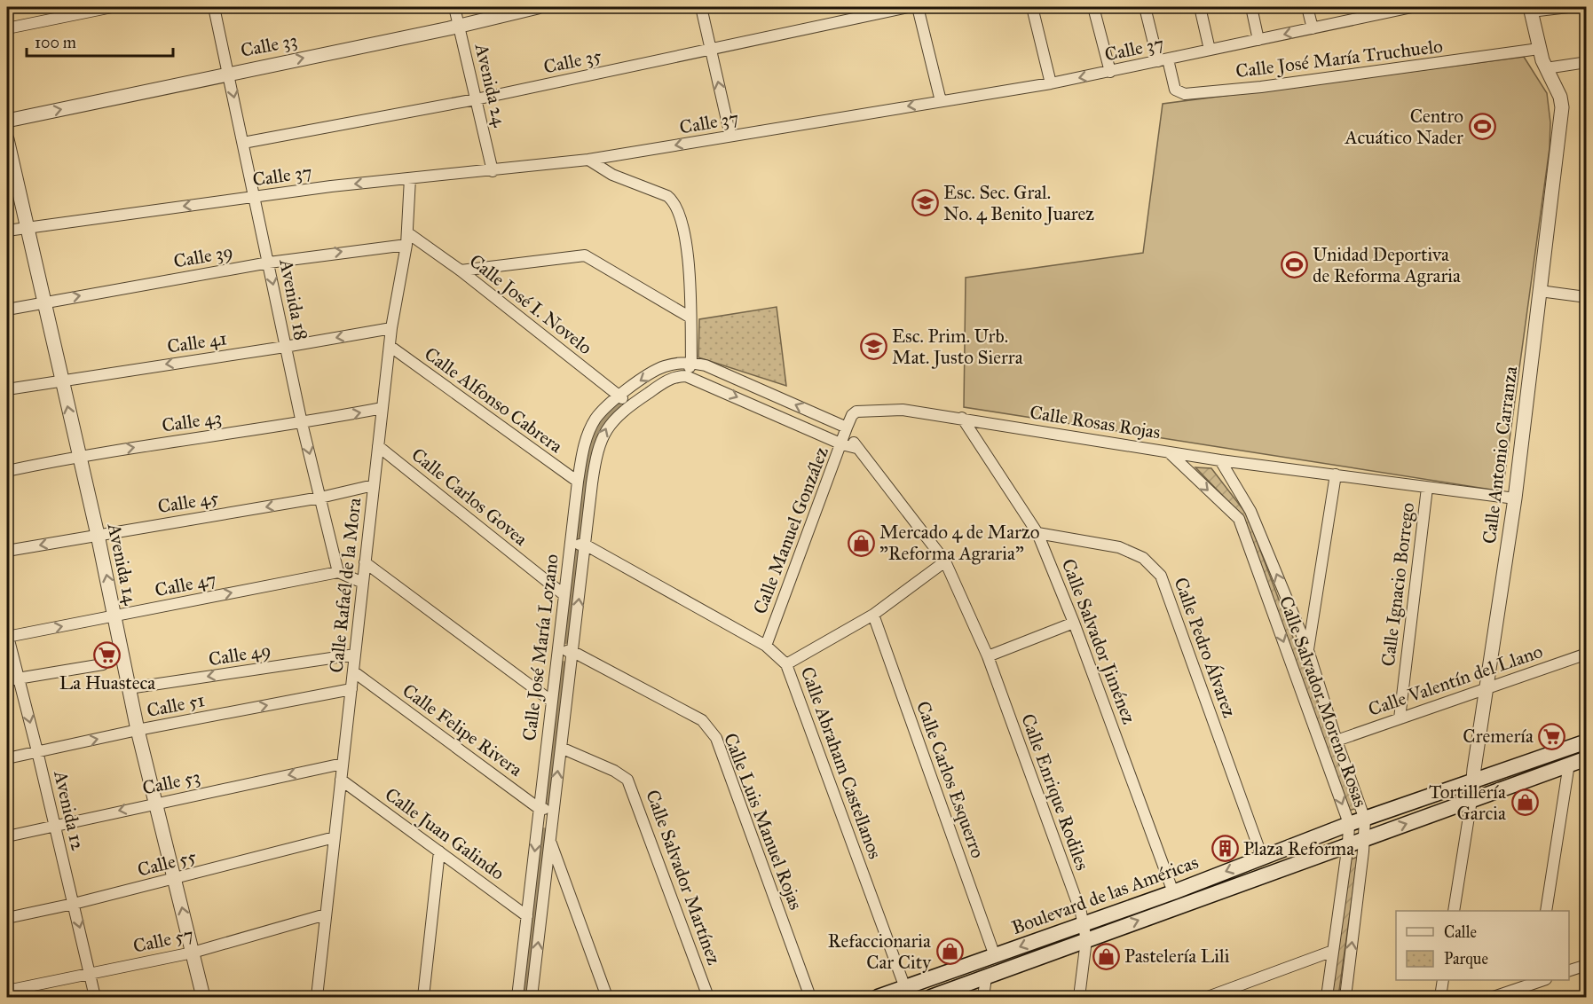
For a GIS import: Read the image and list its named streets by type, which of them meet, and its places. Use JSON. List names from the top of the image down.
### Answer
{
  "streets": {
    "main road": ["Boulevard de las Américas"],
    "street": [
      "Calle 33",
      "Calle 37",
      "Calle José María Truchuelo",
      "Calle 35",
      "Avenida 24",
      "Calle 39",
      "Avenida 18",
      "Calle José I. Novelo",
      "Calle 41",
      "Calle Alfonso Cabrera",
      "Calle 43",
      "Calle Rosas Rojas",
      "Calle Antonio Carranza",
      "Calle Carlos Govea",
      "Calle 45",
      "Calle Manuel González",
      "Avenida 14",
      "Calle 47",
      "Calle Ignacio Borrego",
      "Calle Rafaél de la Mora",
      "Calle Salvador Jiménez",
      "Calle José María Lozano",
      "Calle Pedro Álvarez",
      "Calle 49",
      "Calle Valentín del Llano",
      "Calle Salvador Moreno Rosas",
      "Calle 51",
      "Calle Felipe Rivera",
      "Calle Abraham Castellanos",
      "Calle Carlos Esquerro",
      "Calle 53",
      "Calle Enrique Rodiles",
      "Avenida 12",
      "Calle Luis Manuel Rojas",
      "Calle Juan Galindo",
      "Calle 55",
      "Calle Salvador Martínez",
      "Calle 57"
    ]
  },
  "crossings": [
    ["Calle 33", "Avenida 24"],
    ["Calle 33", "Avenida 18"],
    ["Calle 37", "Calle José María Truchuelo"],
    ["Calle 37", "Avenida 24"],
    ["Calle 37", "Avenida 18"],
    ["Calle 37", "Avenida 14"],
    ["Calle 37", "Calle Rafaél de la Mora"],
    ["Calle José María Truchuelo", "Calle Antonio Carranza"],
    ["Calle 35", "Avenida 24"],
    ["Calle 35", "Avenida 18"],
    ["Calle 39", "Avenida 18"],
    ["Calle 39", "Calle José I. Novelo"],
    ["Calle 39", "Avenida 14"],
    ["Calle 39", "Calle Rafaél de la Mora"],
    ["Avenida 18", "Calle 41"],
    ["Avenida 18", "Calle 43"],
    ["Avenida 18", "Calle 45"],
    ["Avenida 18", "Calle 47"],
    ["Calle José I. Novelo", "Calle Rafaél de la Mora"],
    ["Calle José I. Novelo", "Calle José María Lozano"],
    ["Calle 41", "Avenida 14"],
    ["Calle 41", "Calle Rafaél de la Mora"],
    ["Calle Alfonso Cabrera", "Calle Rafaél de la Mora"],
    ["Calle Alfonso Cabrera", "Calle José María Lozano"],
    ["Calle 43", "Avenida 14"],
    ["Calle 43", "Calle Rafaél de la Mora"],
    ["Calle Rosas Rojas", "Calle Antonio Carranza"],
    ["Calle Rosas Rojas", "Calle Manuel González"],
    ["Calle Rosas Rojas", "Calle Ignacio Borrego"],
    ["Calle Rosas Rojas", "Calle Salvador Jiménez"],
    ["Calle Rosas Rojas", "Calle Salvador Moreno Rosas"],
    ["Calle Rosas Rojas", "Calle Enrique Rodiles"],
    ["Calle Antonio Carranza", "Calle Valentín del Llano"],
    ["Calle Antonio Carranza", "Boulevard de las Américas"],
    ["Calle Carlos Govea", "Calle Rafaél de la Mora"],
    ["Calle Carlos Govea", "Calle José María Lozano"],
    ["Calle 45", "Avenida 14"],
    ["Calle 45", "Calle Rafaél de la Mora"],
    ["Calle Manuel González", "Calle Abraham Castellanos"],
    ["Calle Manuel González", "Calle Enrique Rodiles"],
    ["Avenida 14", "Calle 47"],
    ["Avenida 14", "Calle 49"],
    ["Avenida 14", "Calle 51"],
    ["Avenida 14", "Calle 53"],
    ["Avenida 14", "Calle 55"],
    ["Avenida 14", "Calle 57"],
    ["Calle 47", "Avenida 12"],
    ["Calle Ignacio Borrego", "Calle Valentín del Llano"],
    ["Calle Rafaél de la Mora", "Calle 49"],
    ["Calle Rafaél de la Mora", "Calle 51"],
    ["Calle Rafaél de la Mora", "Calle Felipe Rivera"],
    ["Calle Rafaél de la Mora", "Calle 53"],
    ["Calle Rafaél de la Mora", "Calle Juan Galindo"],
    ["Calle Rafaél de la Mora", "Calle 55"],
    ["Calle Rafaél de la Mora", "Calle 57"],
    ["Calle Salvador Jiménez", "Calle Pedro Álvarez"],
    ["Calle Salvador Jiménez", "Boulevard de las Américas"],
    ["Calle José María Lozano", "Calle Felipe Rivera"],
    ["Calle José María Lozano", "Calle Abraham Castellanos"],
    ["Calle José María Lozano", "Calle Luis Manuel Rojas"],
    ["Calle José María Lozano", "Calle Juan Galindo"],
    ["Calle José María Lozano", "Calle Salvador Martínez"],
    ["Calle Pedro Álvarez", "Boulevard de las Américas"],
    ["Calle Valentín del Llano", "Calle Salvador Moreno Rosas"],
    ["Calle Salvador Moreno Rosas", "Boulevard de las Américas"],
    ["Calle 51", "Avenida 12"],
    ["Calle Abraham Castellanos", "Boulevard de las Américas"],
    ["Calle Carlos Esquerro", "Boulevard de las Américas"],
    ["Calle 53", "Avenida 12"],
    ["Calle Enrique Rodiles", "Boulevard de las Américas"],
    ["Avenida 12", "Calle 55"],
    ["Avenida 12", "Calle 57"]
  ],
  "one_way": [
    "Calle 33",
    "Calle 37",
    "Calle 39",
    "Avenida 18",
    "Calle 41",
    "Calle 43",
    "Calle 45",
    "Calle 47",
    "Calle 49",
    "Calle 51",
    "Calle 53",
    "Avenida 12"
  ],
  "places": {
    "sports": ["Centro Acuático Nader", "Unidad Deportiva de Reforma Agraria"],
    "school or university": ["Esc. Sec. Gral. No. 4 Benito Juarez", "Esc. Prim. Urb. Mat. Justo Sierra"],
    "shop": [
      "Mercado 4 de Marzo \"Reforma Agraria\"",
      "Tortillería Garcia",
      "Refaccionaria Car City",
      "Pastelería Lili"
    ],
    "supermarket": ["La Huasteca", "Cremería"],
    "building": ["Plaza Reforma"]
  },
  "legend": ["Calle", "Parque"],
  "scale_bar": "100 m"
}
